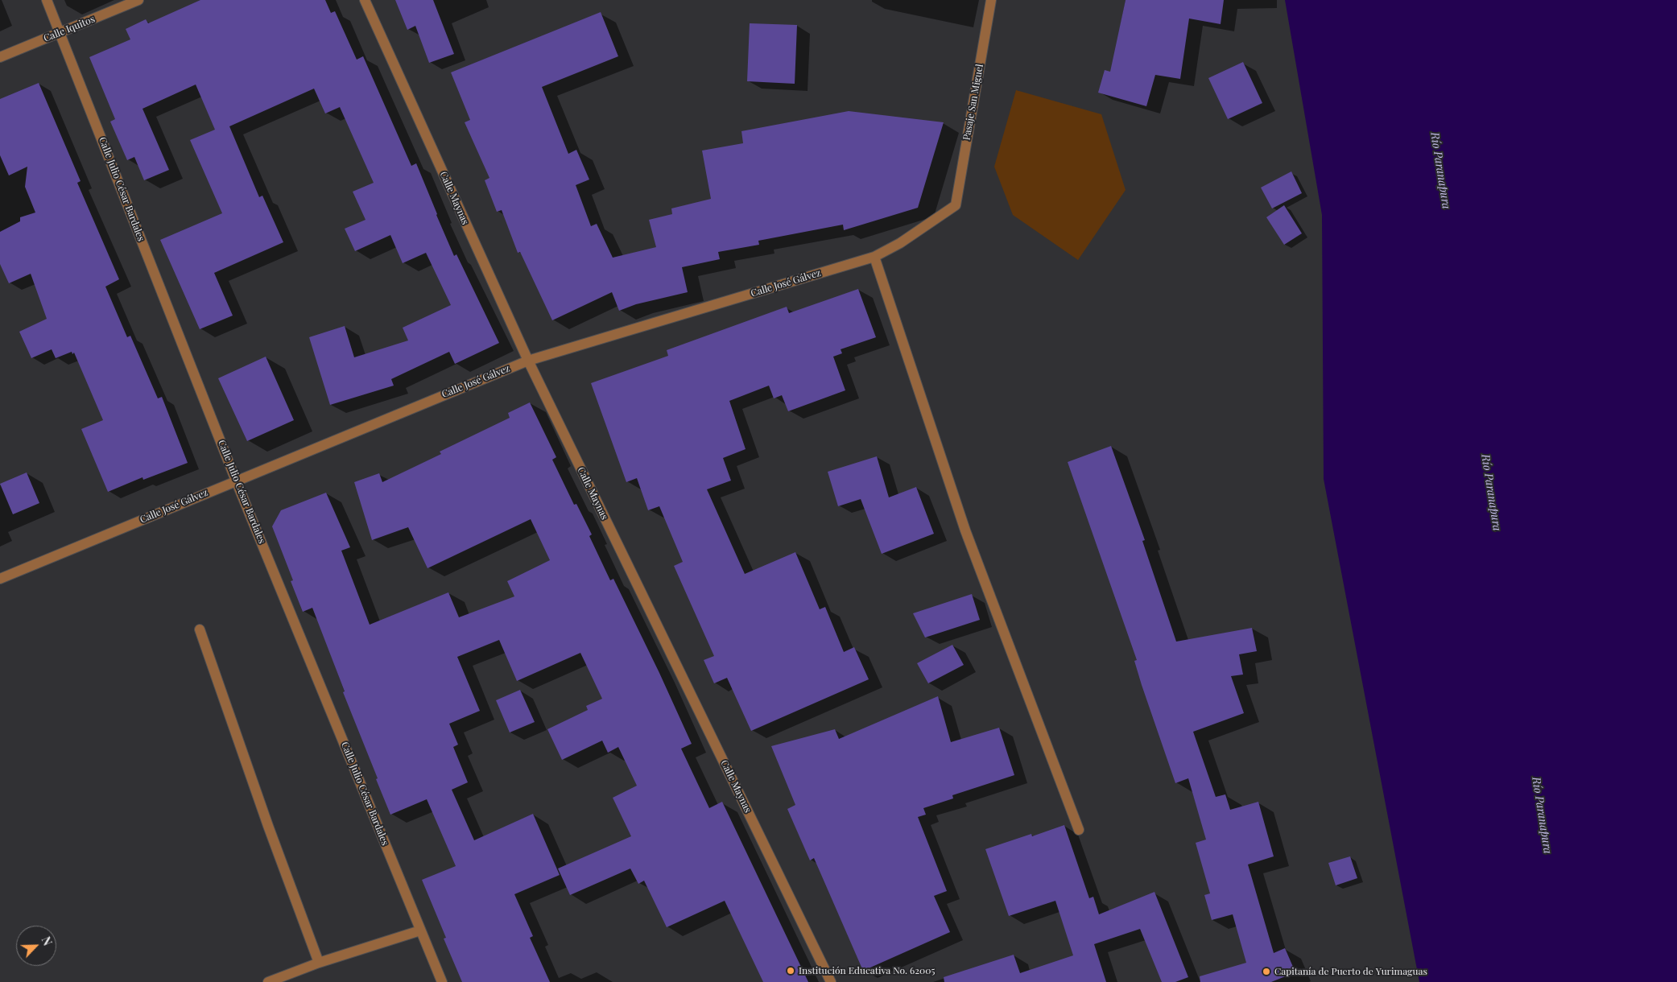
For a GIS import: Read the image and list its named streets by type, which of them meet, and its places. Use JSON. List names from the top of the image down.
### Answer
{
  "streets": {
    "street": [
      "Calle Iquitos",
      "Pasaje San Miguel",
      "Calle Julio César Bardales",
      "Calle Maynas",
      "Calle José Gálvez"
    ]
  },
  "crossings": [
    ["Calle Iquitos", "Calle Julio César Bardales"],
    ["Pasaje San Miguel", "Calle José Gálvez"],
    ["Calle Julio César Bardales", "Calle José Gálvez"],
    ["Calle Maynas", "Calle José Gálvez"]
  ],
  "water": ["Río Paranapura"],
  "places": ["Institución Educativa No. 62005", "Capitanía de Puerto de Yurimaguas"],
  "north": "top right"
}
